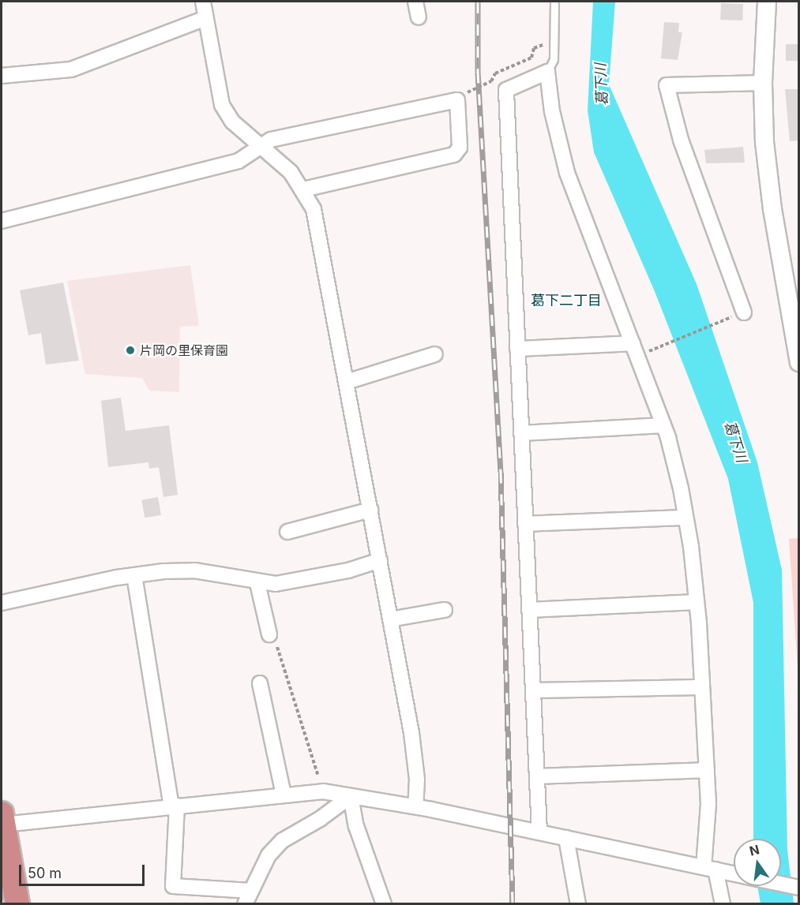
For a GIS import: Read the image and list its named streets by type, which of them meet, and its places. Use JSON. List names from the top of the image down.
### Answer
{
  "districts": ["葛下二丁目"],
  "water": ["葛下川"],
  "places": ["片岡の里保育園"],
  "scale_bar": "50 m",
  "north": "top"
}
